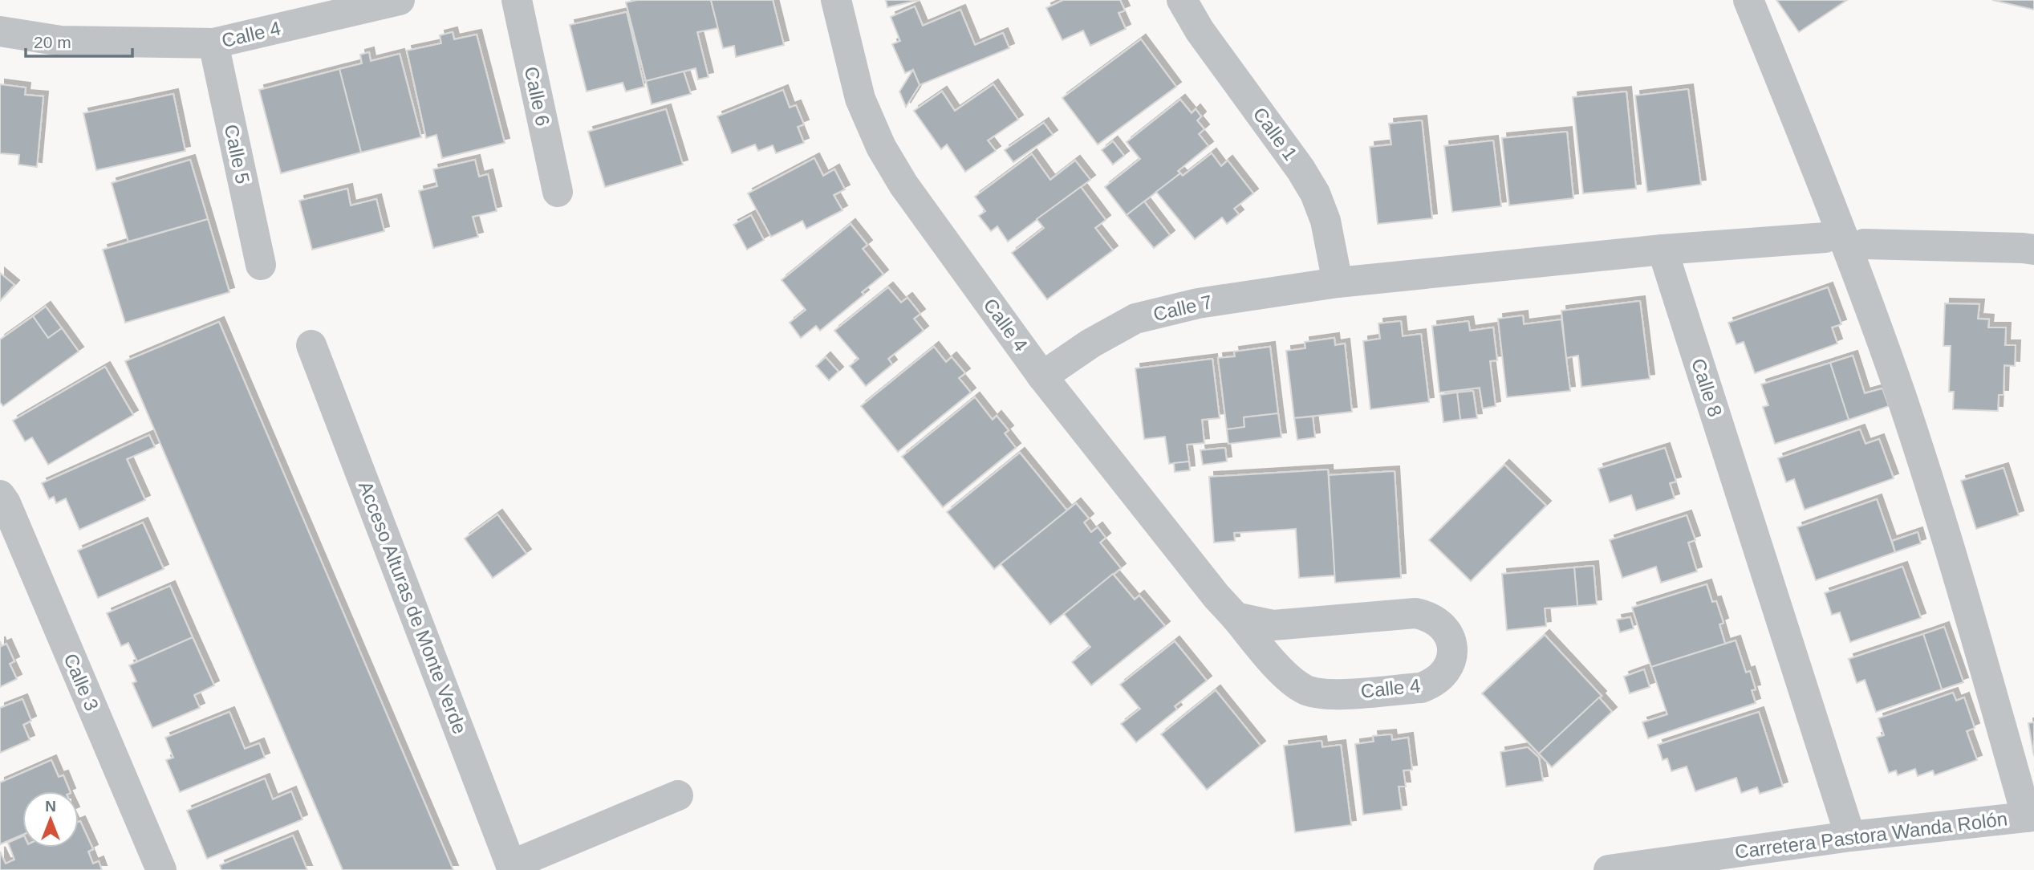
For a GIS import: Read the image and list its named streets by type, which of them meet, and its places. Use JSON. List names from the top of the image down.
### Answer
{
  "streets": {
    "street": [
      "Calle 4",
      "Calle 6",
      "Calle 1",
      "Calle 5",
      "Calle 7",
      "Calle 8",
      "Acceso Alturas de Monte Verde",
      "Calle 3",
      "Carretera Pastora Wanda Rolón"
    ]
  },
  "crossings": [
    ["Calle 4", "Calle 5"],
    ["Calle 4", "Calle 7"],
    ["Calle 1", "Calle 7"],
    ["Calle 8", "Carretera Pastora Wanda Rolón"]
  ],
  "scale_bar": "20 m",
  "north": "top"
}
